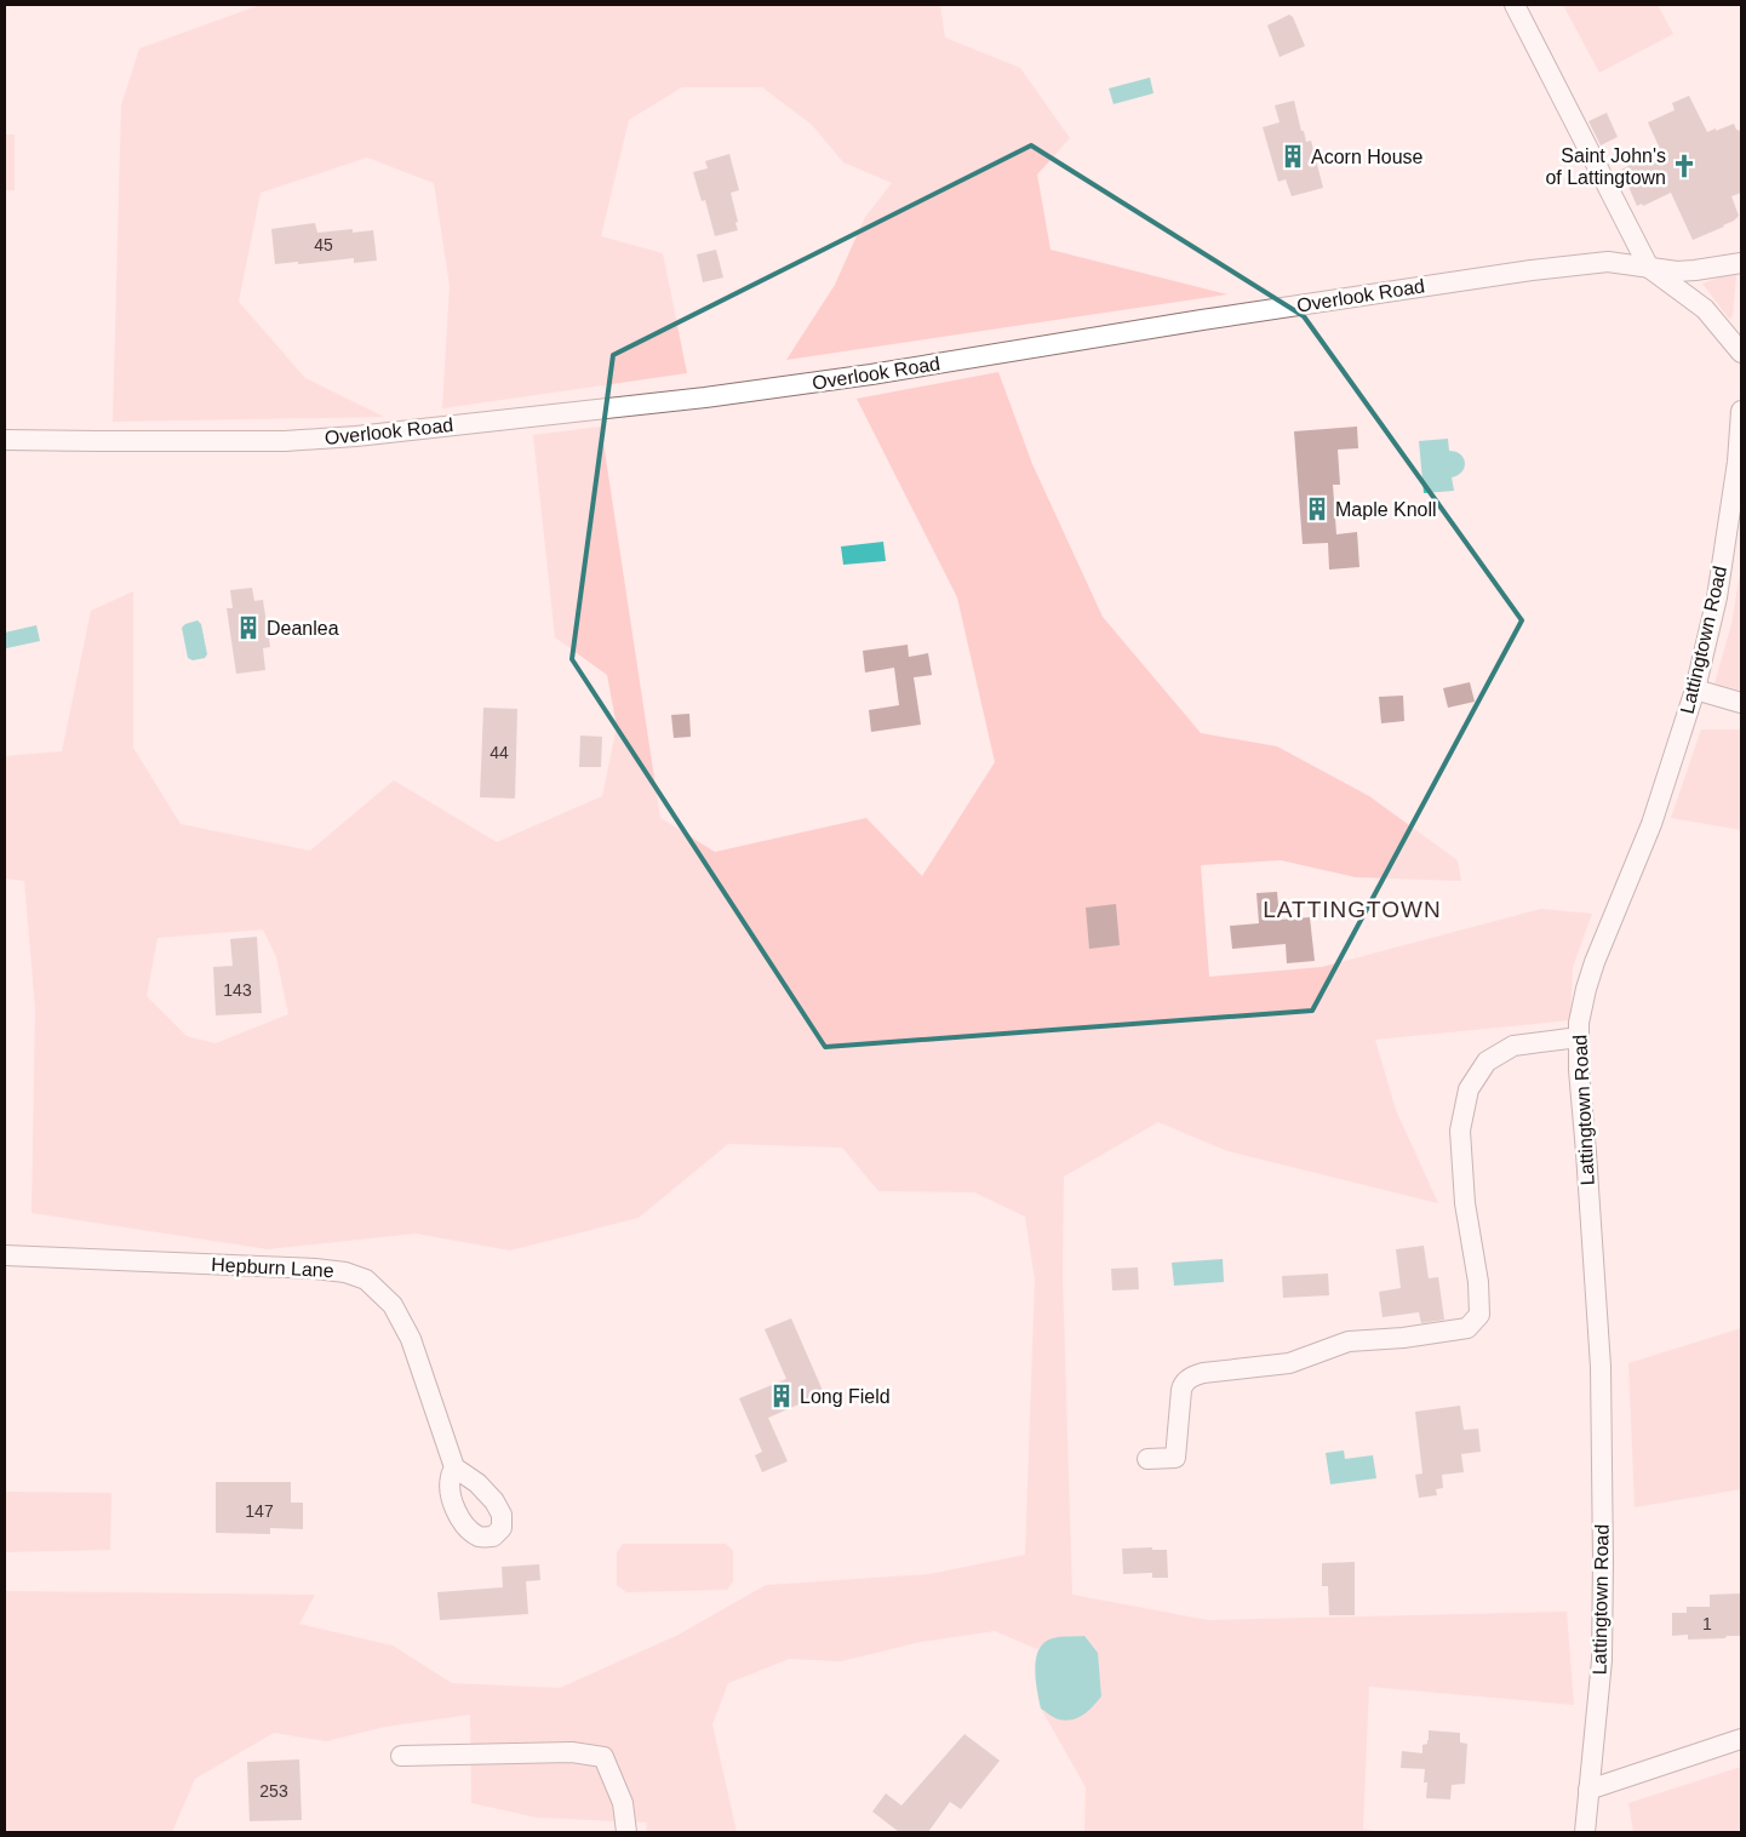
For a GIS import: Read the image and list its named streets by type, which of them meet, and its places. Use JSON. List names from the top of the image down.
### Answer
{
  "streets": {
    "street": ["Overlook Road", "Lattingtown Road", "Hepburn Lane"]
  },
  "districts": ["LATTINGTOWN"],
  "places": {
    "building": [
      "Acorn House",
      "Maple Knoll",
      "Deanlea",
      "Long Field"
    ],
    "church": ["Saint John's of Lattingtown"]
  },
  "house_numbers": [
    "45",
    "44",
    "143",
    "147",
    "1",
    "253"
  ]
}
